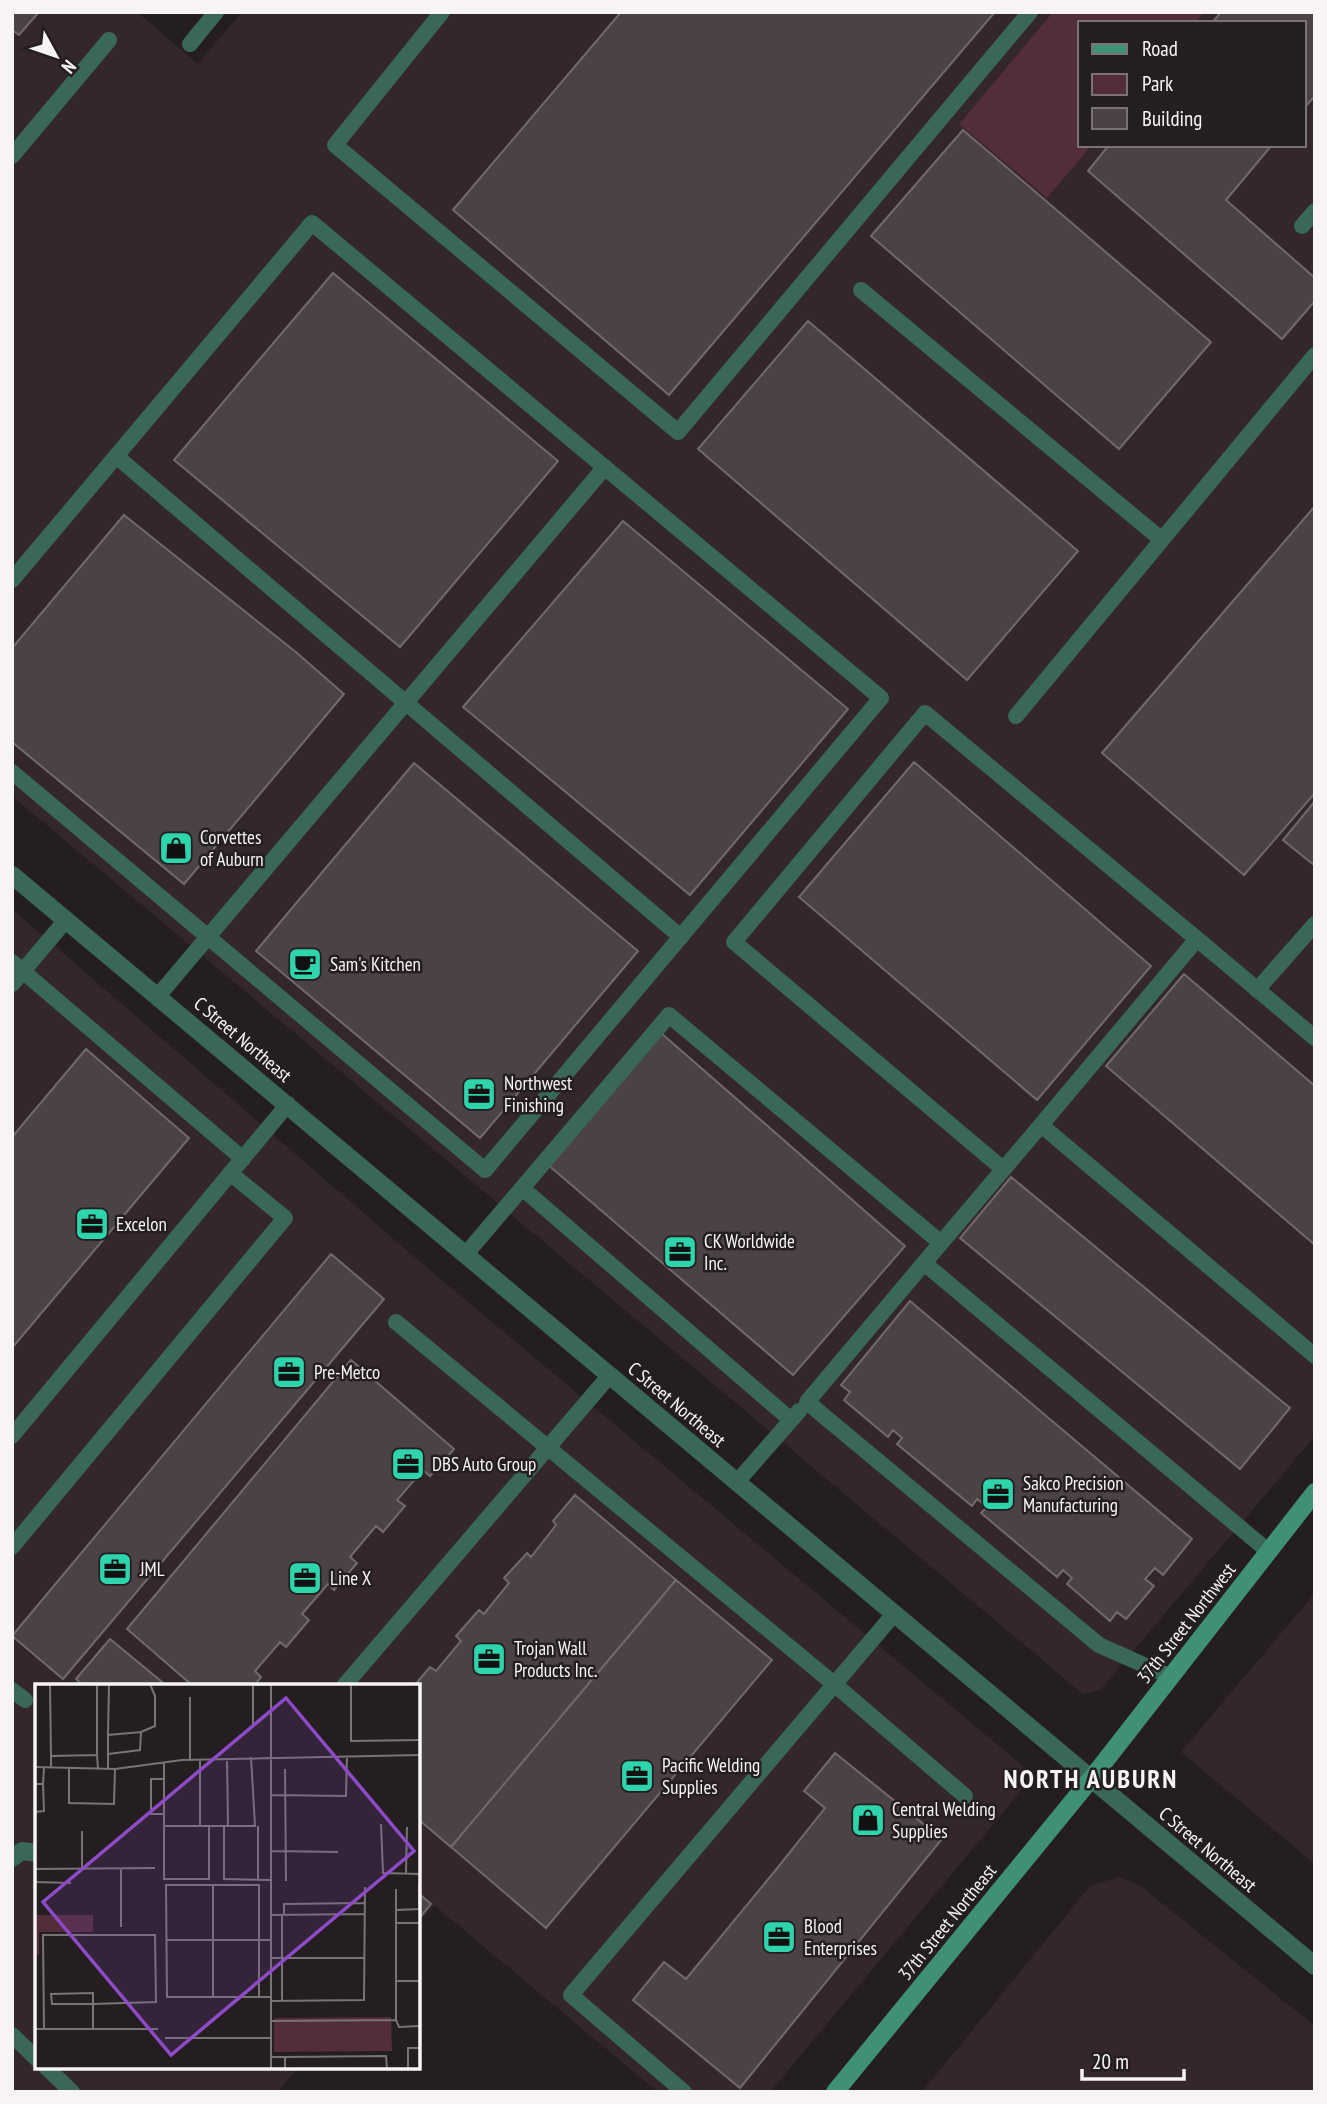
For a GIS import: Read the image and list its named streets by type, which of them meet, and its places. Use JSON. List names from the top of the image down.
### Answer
{
  "streets": {
    "main road": ["37th Street Northwest", "37th Street Northeast"],
    "street": ["C Street Northeast"]
  },
  "crossings": [
    ["C Street Northeast", "37th Street Northwest"],
    ["C Street Northeast", "37th Street Northeast"],
    ["37th Street Northwest", "37th Street Northeast"]
  ],
  "districts": ["NORTH AUBURN"],
  "places": {
    "shop": ["Corvettes of Auburn", "Central Welding Supplies"],
    "cafe": ["Sam's Kitchen"],
    "office": [
      "Northwest Finishing",
      "Excelon",
      "CK Worldwide Inc.",
      "Pre-Metco",
      "DBS Auto Group",
      "Sakco Precision Manufacturing",
      "JML",
      "Line X",
      "Trojan Wall Products Inc.",
      "Pacific Welding Supplies",
      "Blood Enterprises"
    ]
  },
  "legend": ["Road", "Park", "Building"],
  "scale_bar": "20 m",
  "north": "bottom right"
}
